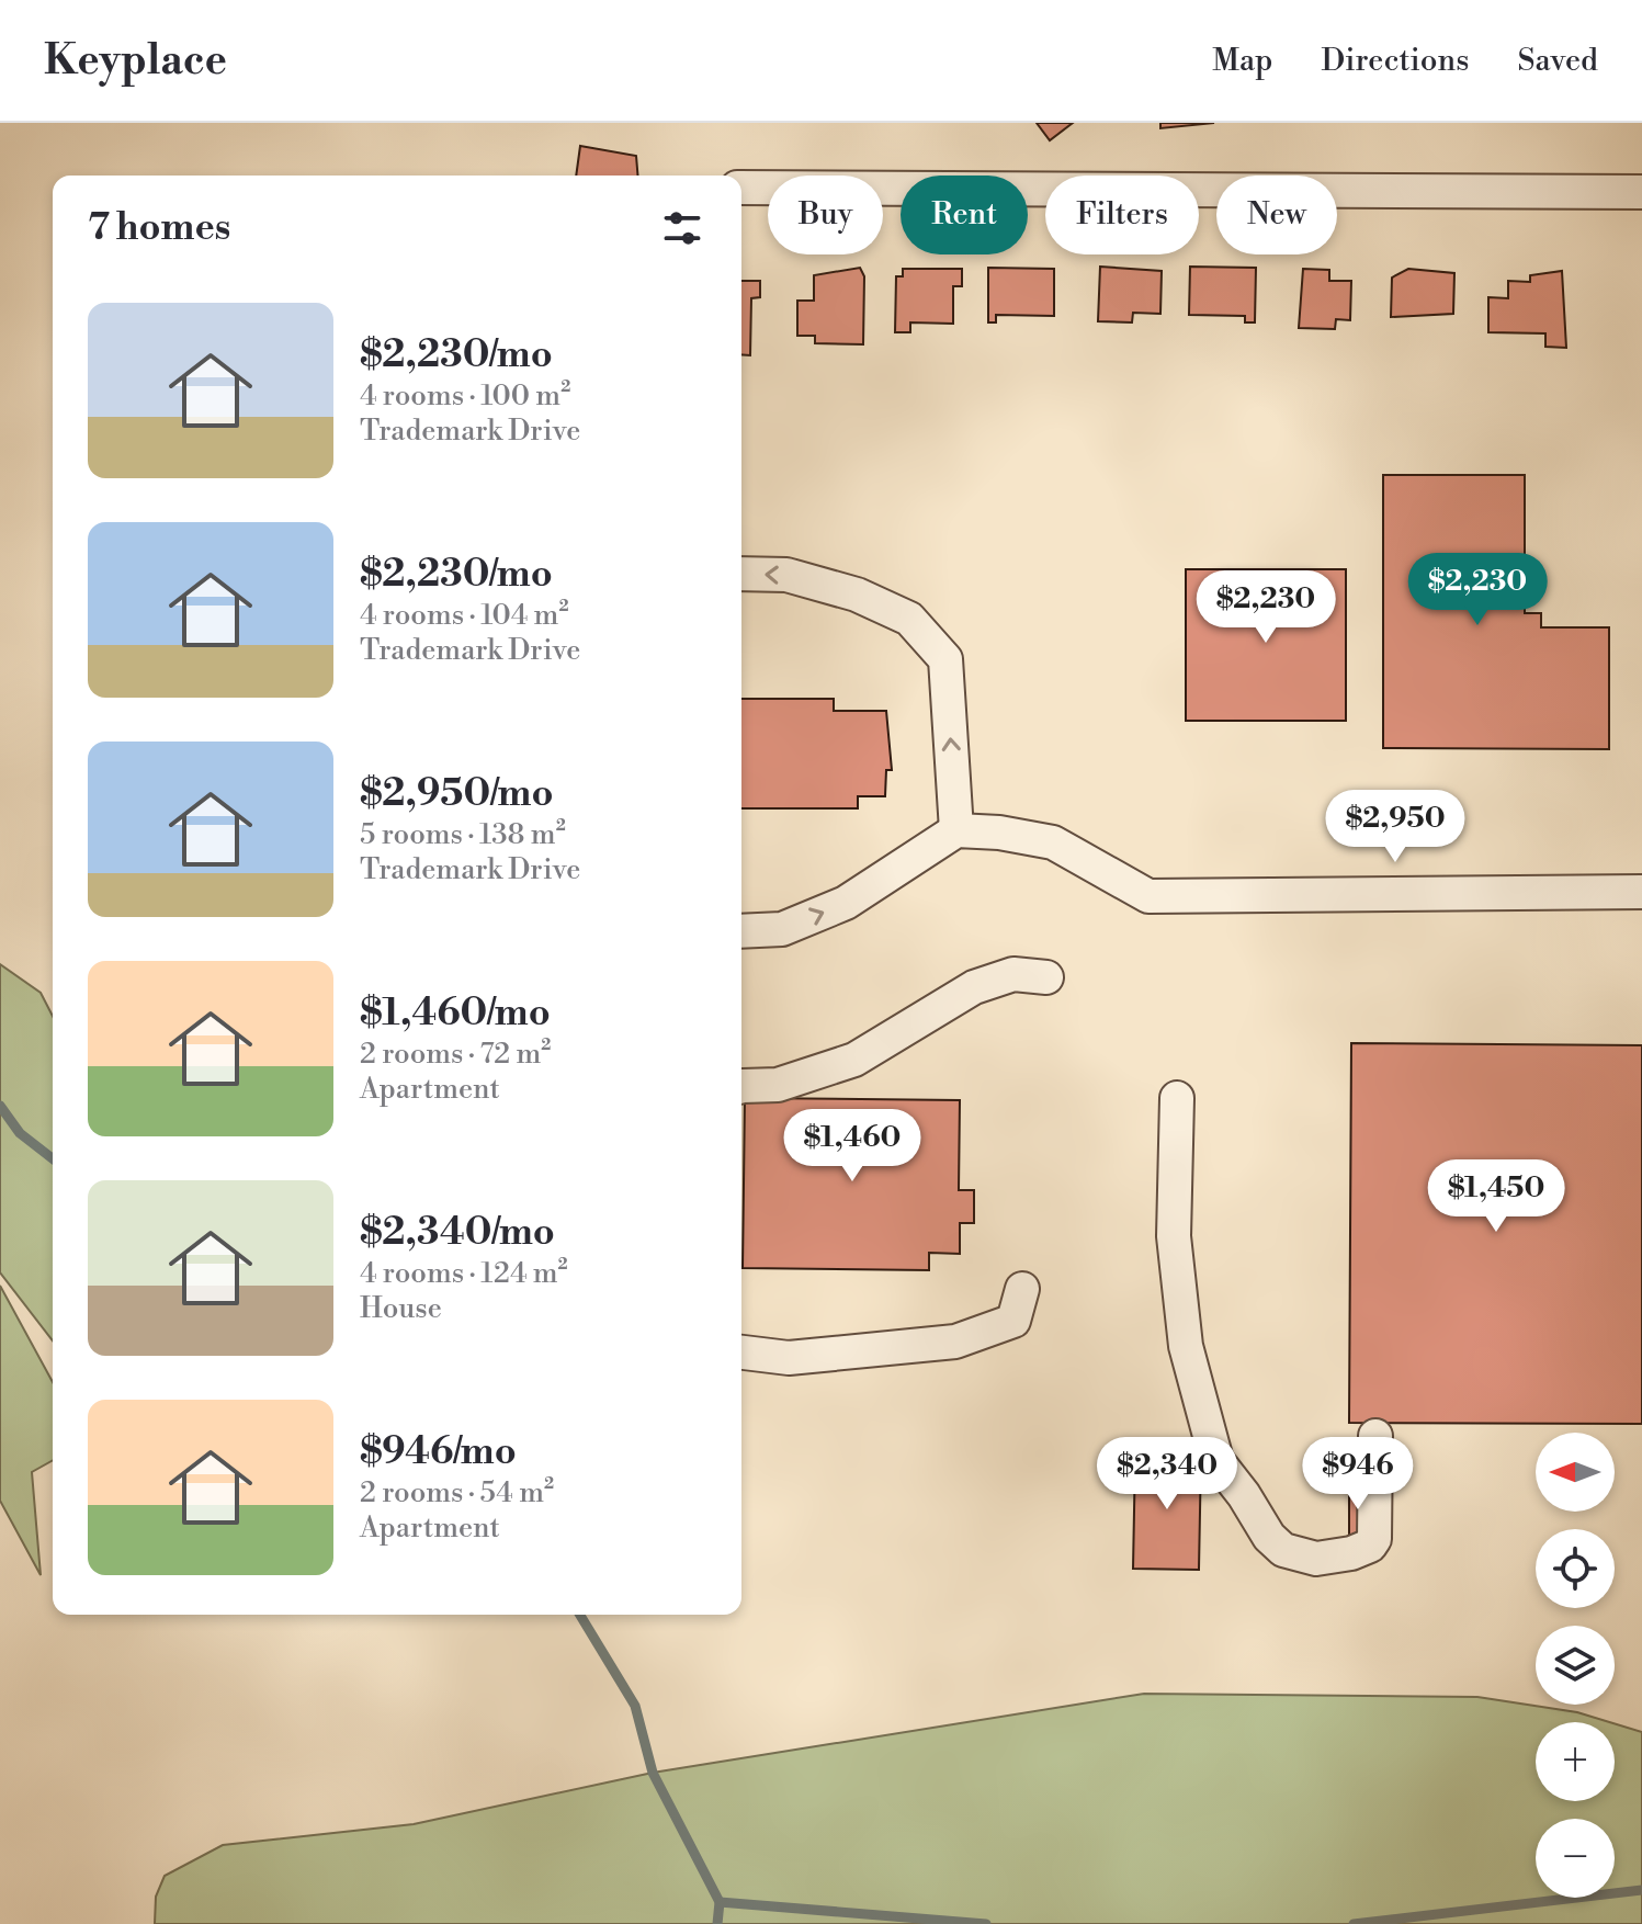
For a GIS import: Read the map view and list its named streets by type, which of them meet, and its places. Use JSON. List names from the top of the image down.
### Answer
{
  "north": "left",
  "page": {
    "header": "Keyplace",
    "nav": ["Map", "Directions", "Saved"],
    "chip": [
      "Buy",
      "Rent",
      "Filters",
      "New"
    ],
    "heading": "7 homes",
    "list": [
      {
        "name": "$2,230/mo",
        "note": "4 rooms · 100 m² · Trademark Drive"
      },
      {
        "name": "$2,230/mo",
        "note": "4 rooms · 104 m² · Trademark Drive"
      },
      {
        "name": "$2,950/mo",
        "note": "5 rooms · 138 m² · Trademark Drive"
      },
      {
        "name": "$1,460/mo",
        "note": "2 rooms · 72 m² · Apartment"
      },
      {
        "name": "$2,340/mo",
        "note": "4 rooms · 124 m² · House"
      },
      {
        "name": "$946/mo",
        "note": "2 rooms · 54 m² · Apartment"
      }
    ],
    "price": [
      "$2,230",
      "$2,230",
      "$2,950",
      "$1,460",
      "$1,450",
      "$2,340",
      "$946"
    ],
    "map_buttons": ["+", "−"]
  }
}
